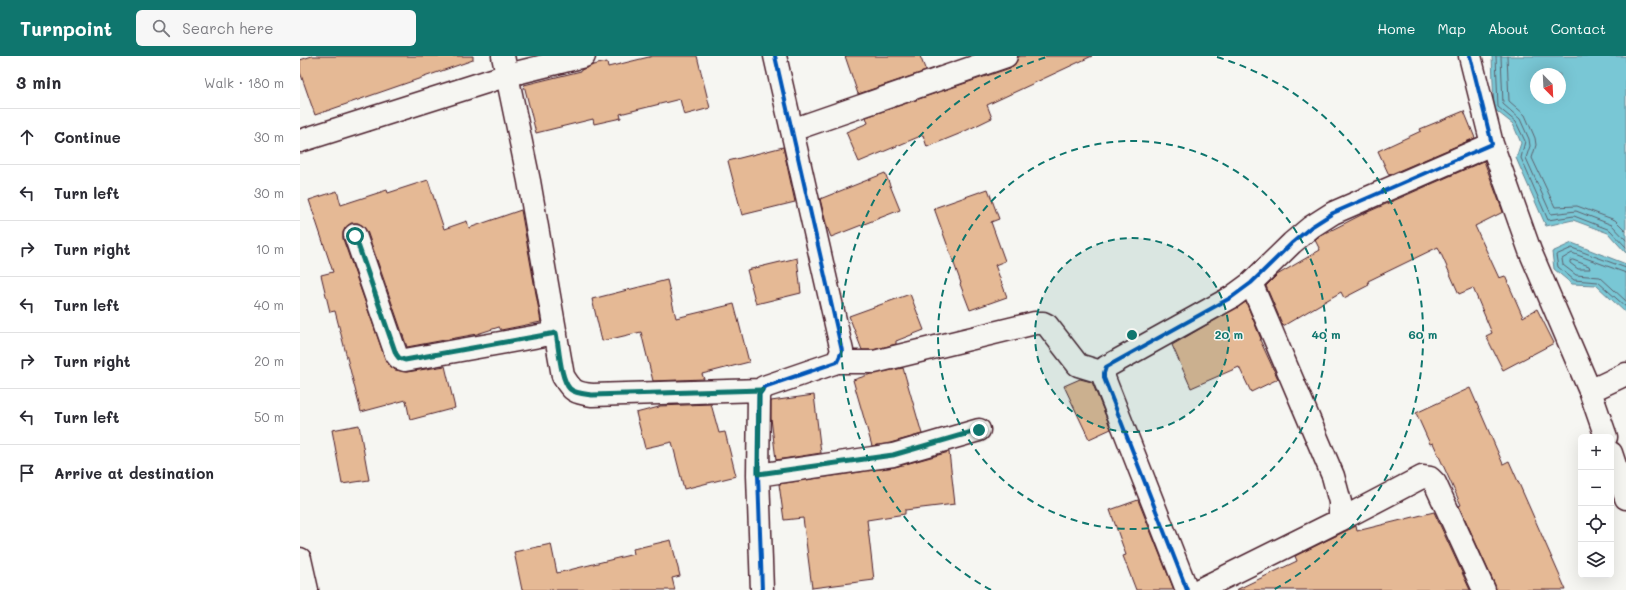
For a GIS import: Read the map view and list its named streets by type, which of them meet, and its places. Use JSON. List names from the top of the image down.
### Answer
{
  "north": "bottom right",
  "page": {
    "header": "Turnpoint",
    "search": "Search here",
    "nav": [
      "Home",
      "Map",
      "About",
      "Contact"
    ],
    "heading": ["3 min", "Walk · 180 m"],
    "list": [
      ["Continue", "30 m"],
      ["Turn left", "30 m"],
      ["Turn right", "10 m"],
      ["Turn left", "40 m"],
      ["Turn right", "20 m"],
      ["Turn left", "50 m"],
      "Arrive at destination"
    ],
    "map_buttons": ["+", "−"]
  },
  "rings": ["20 m", "40 m", "60 m"]
}
